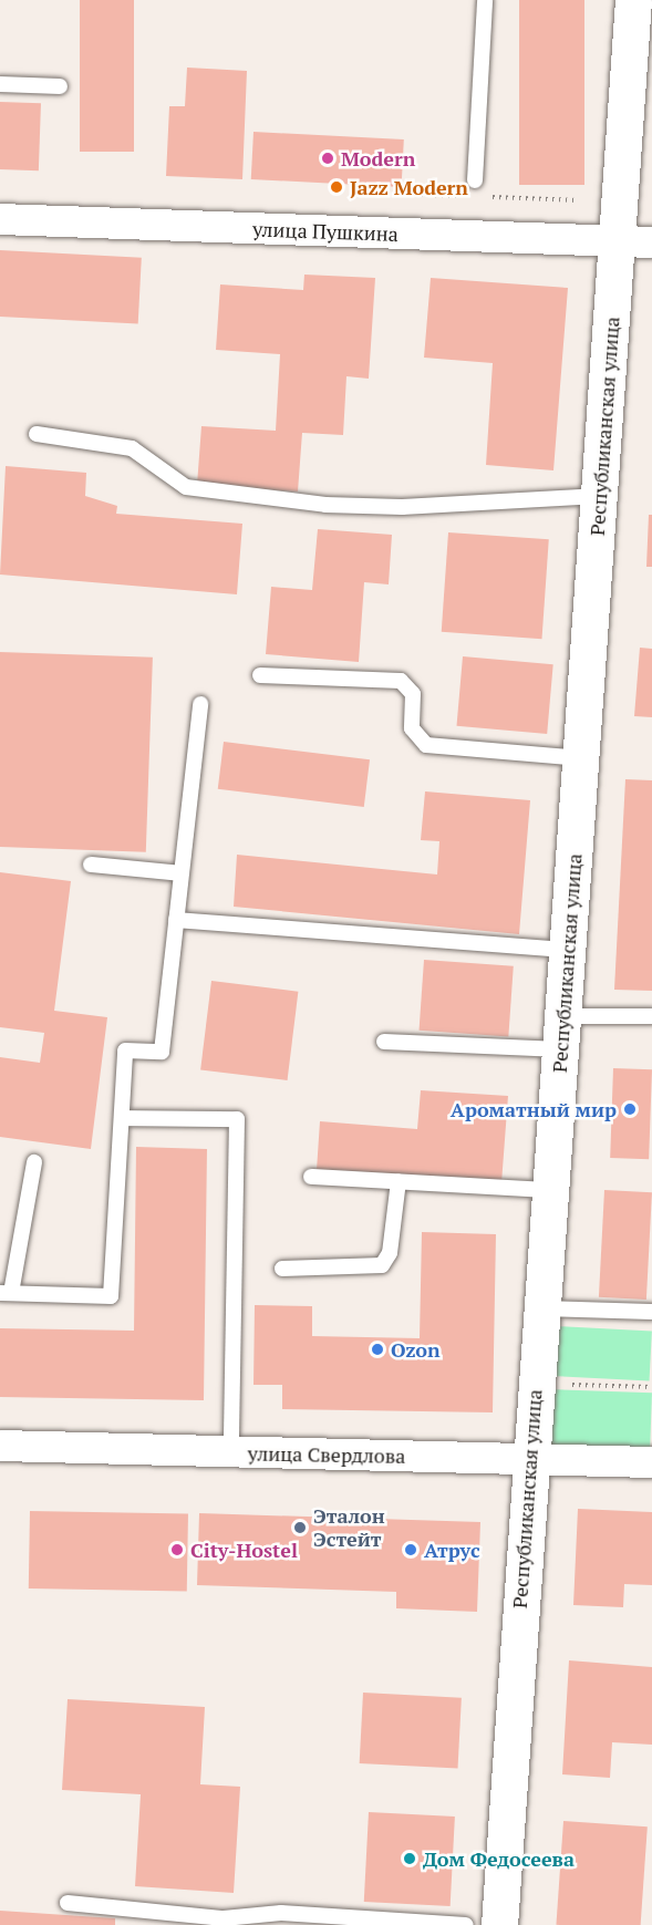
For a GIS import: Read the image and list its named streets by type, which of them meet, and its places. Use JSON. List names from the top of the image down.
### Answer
{
  "streets": {
    "main road": ["Республиканская улица"],
    "street": ["улица Пушкина", "улица Свердлова"]
  },
  "crossings": [
    ["улица Пушкина", "Республиканская улица"],
    ["Республиканская улица", "улица Свердлова"]
  ],
  "places": [
    "Modern",
    "Jazz Modern",
    "Ароматный мир",
    "Ozon",
    "Эталон Эстейт",
    "City-Hostel",
    "Атрус",
    "Дом Федосеева"
  ]
}
